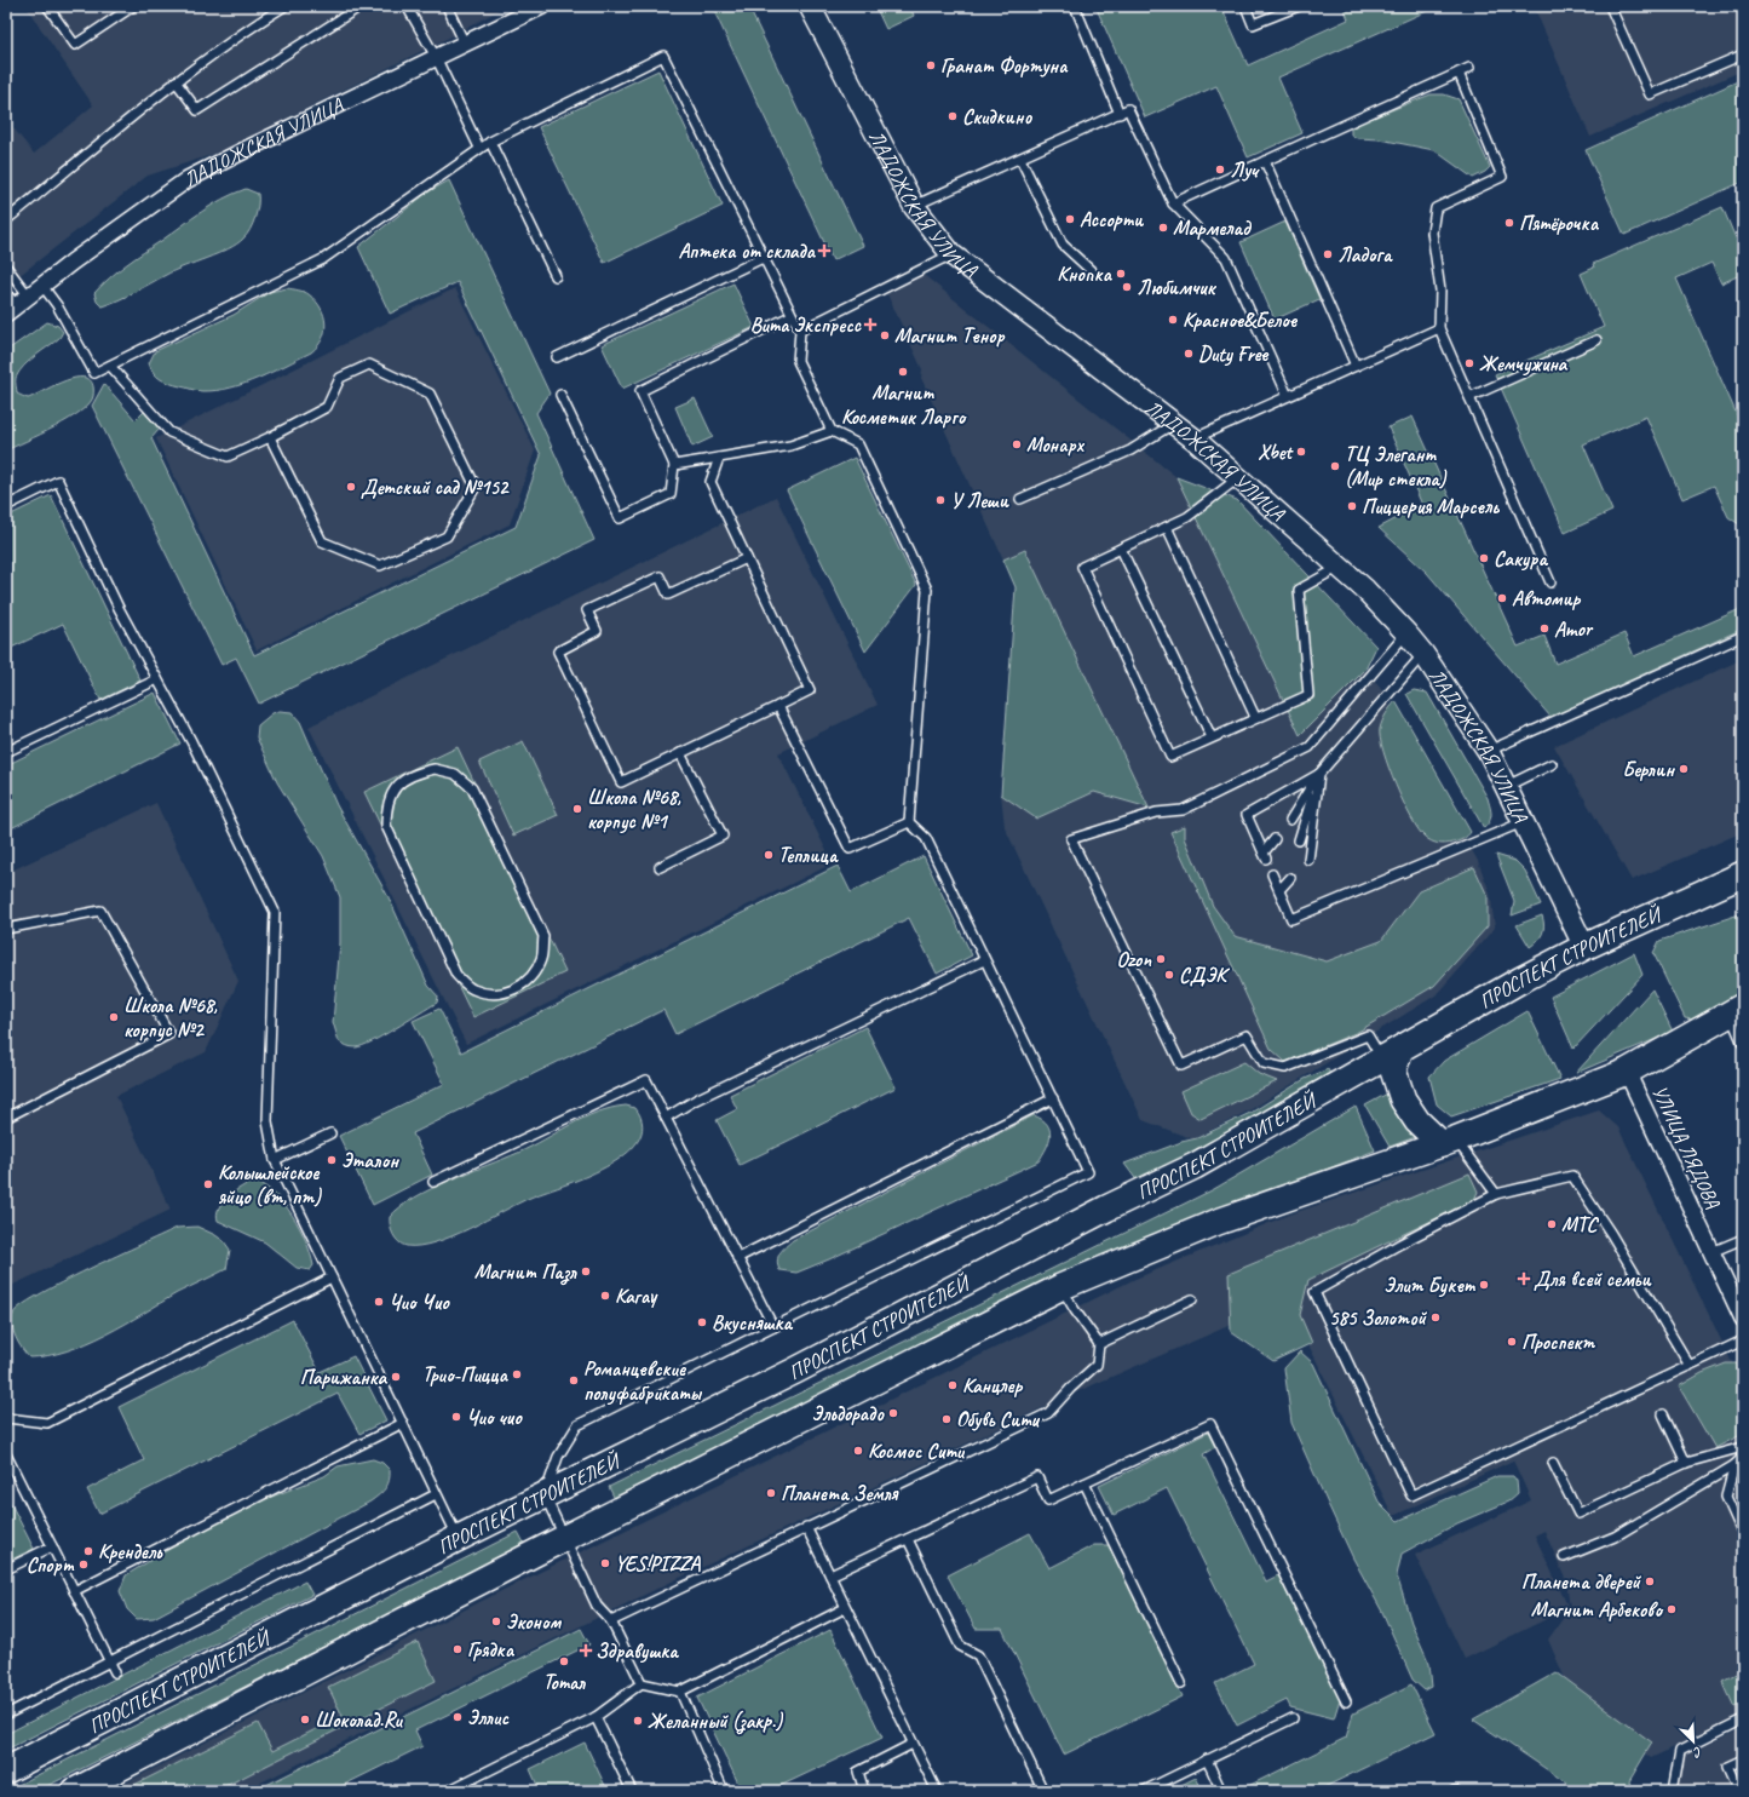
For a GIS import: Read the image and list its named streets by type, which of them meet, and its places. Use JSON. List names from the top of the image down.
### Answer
{
  "streets": {
    "main road": ["ПРОСПЕКТ СТРОИТЕЛЕЙ"],
    "street": ["ЛАДОЖСКАЯ УЛИЦА", "УЛИЦА ЛЯДОВА"]
  },
  "crossings": [
    ["ЛАДОЖСКАЯ УЛИЦА", "ПРОСПЕКТ СТРОИТЕЛЕЙ"]
  ],
  "places": {
    "other": [
      "Гранат Фортуна",
      "Скидкино",
      "Луч",
      "Ассорти",
      "Пятёрочка",
      "Мармелад",
      "Ладога",
      "Кнопка",
      "Любимчик",
      "Красное&Белое",
      "Магнит Тенор",
      "Duty Free",
      "Жемчужина",
      "Магнит Косметик Ларго",
      "Монарх",
      "Xbet",
      "ТЦ Элегант (Мир стекла)",
      "Детский сад №152",
      "У Леши",
      "Пиццерия Марсель",
      "Сакура",
      "Автомир",
      "Amor",
      "Берлин",
      "Школа №68, корпус №1",
      "Теплица",
      "Ozon",
      "СДЭК",
      "Школа №68, корпус №2",
      "Эталон",
      "Колышлейское яйцо (вт, пт)",
      "МТС",
      "Магнит Пазл",
      "Элит Букет",
      "Кагау",
      "Чио Чио",
      "585 Золотой",
      "Вкусняшка",
      "Проспект",
      "Трио-Пицца",
      "Парижанка",
      "Романцевские полуфабрикаты",
      "Канцлер",
      "Эльдорадо",
      "Чио чио",
      "Обувь Сити",
      "Космос Сити",
      "Планета Земля",
      "Крендель",
      "YES!PIZZA",
      "Спорт",
      "Планета дверей",
      "Магнит Арбеково",
      "Эконом",
      "Грядка",
      "Тотал",
      "Эллис",
      "Шоколад.Ru",
      "Желанный (закр.)"
    ],
    "health": [
      "Аптека от склада",
      "Вита Экспресс",
      "Для всей семьи",
      "Здравушка"
    ]
  },
  "north": "bottom right"
}
